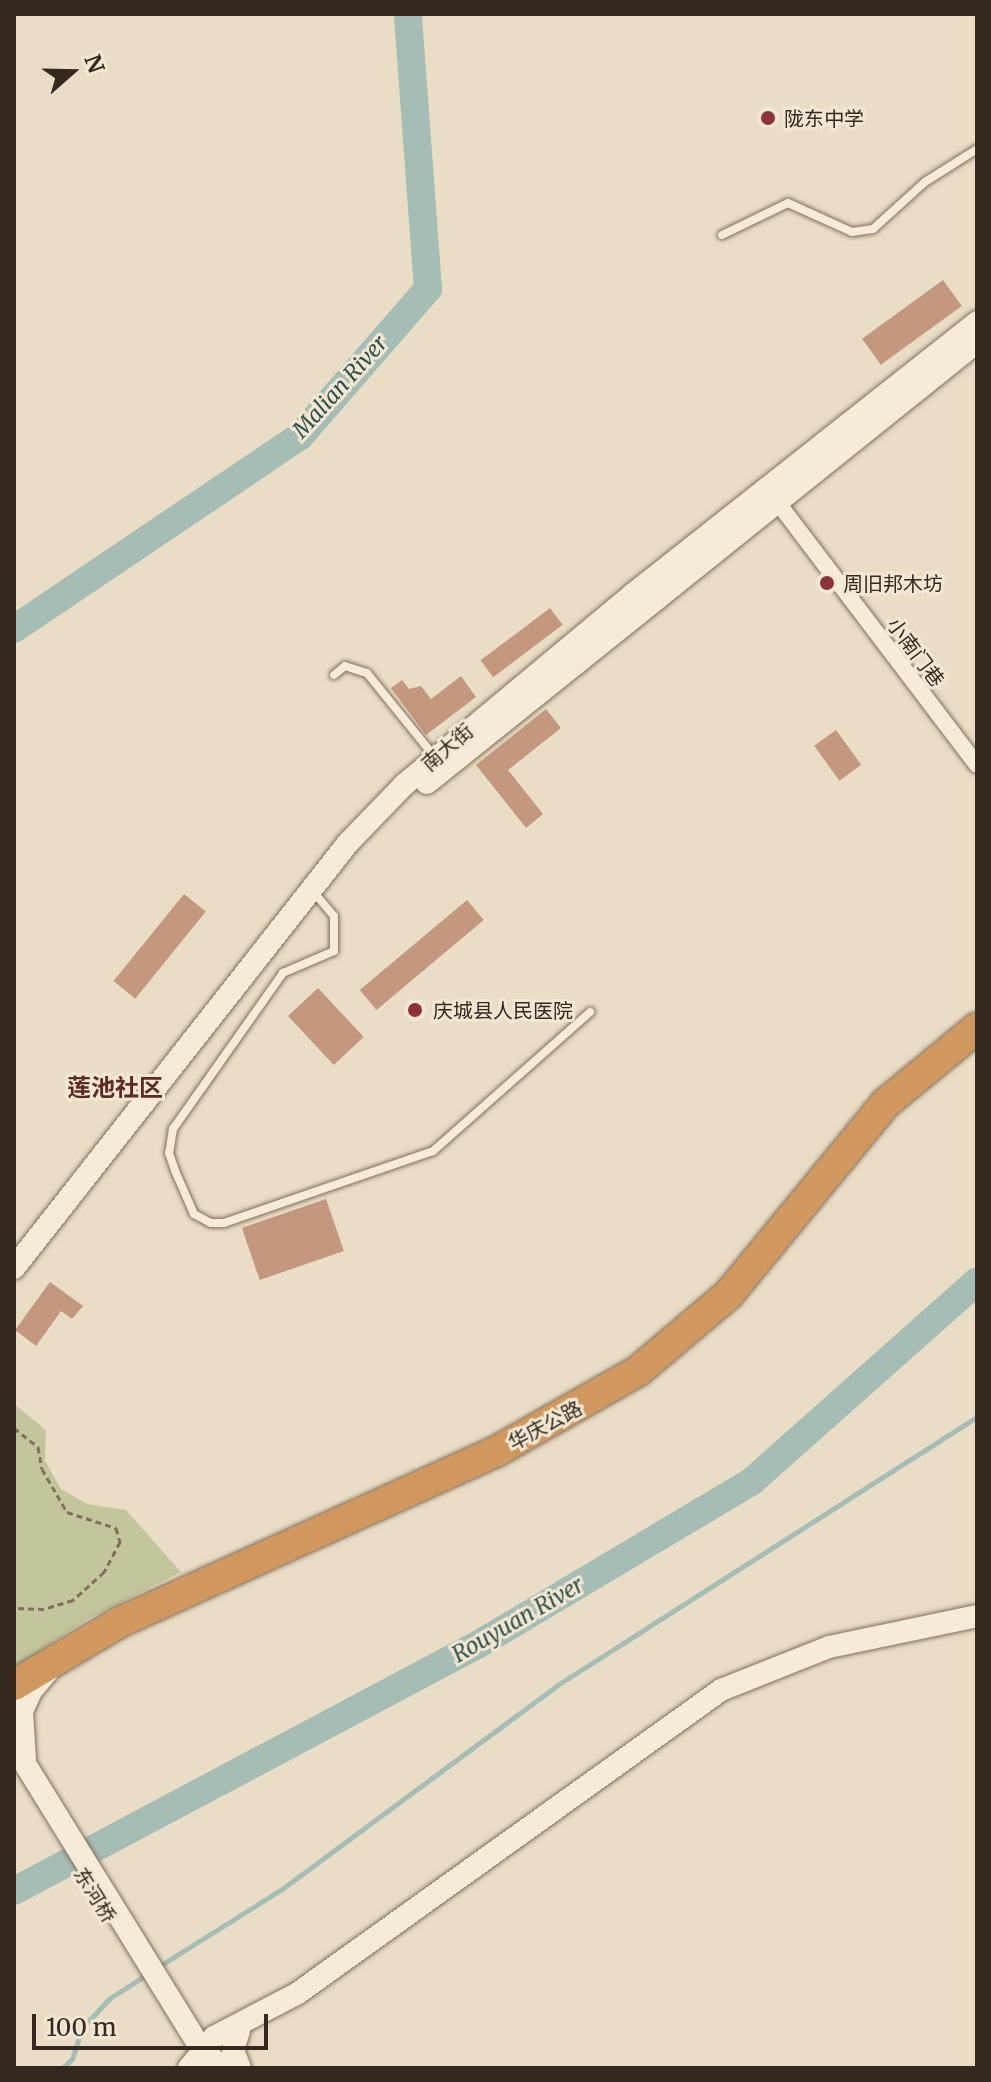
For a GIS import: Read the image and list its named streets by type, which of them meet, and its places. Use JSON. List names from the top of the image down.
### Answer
{
  "streets": {
    "highway": ["华庆公路"],
    "main road": ["南大街", "东河桥"],
    "street": ["小南门巷"]
  },
  "crossings": [
    ["小南门巷", "南大街"]
  ],
  "districts": ["莲池社区"],
  "water": ["Malian River", "Rouyuan River"],
  "places": ["陇东中学", "周旧邦木坊", "庆城县人民医院"],
  "scale_bar": "100 m",
  "north": "right"
}
